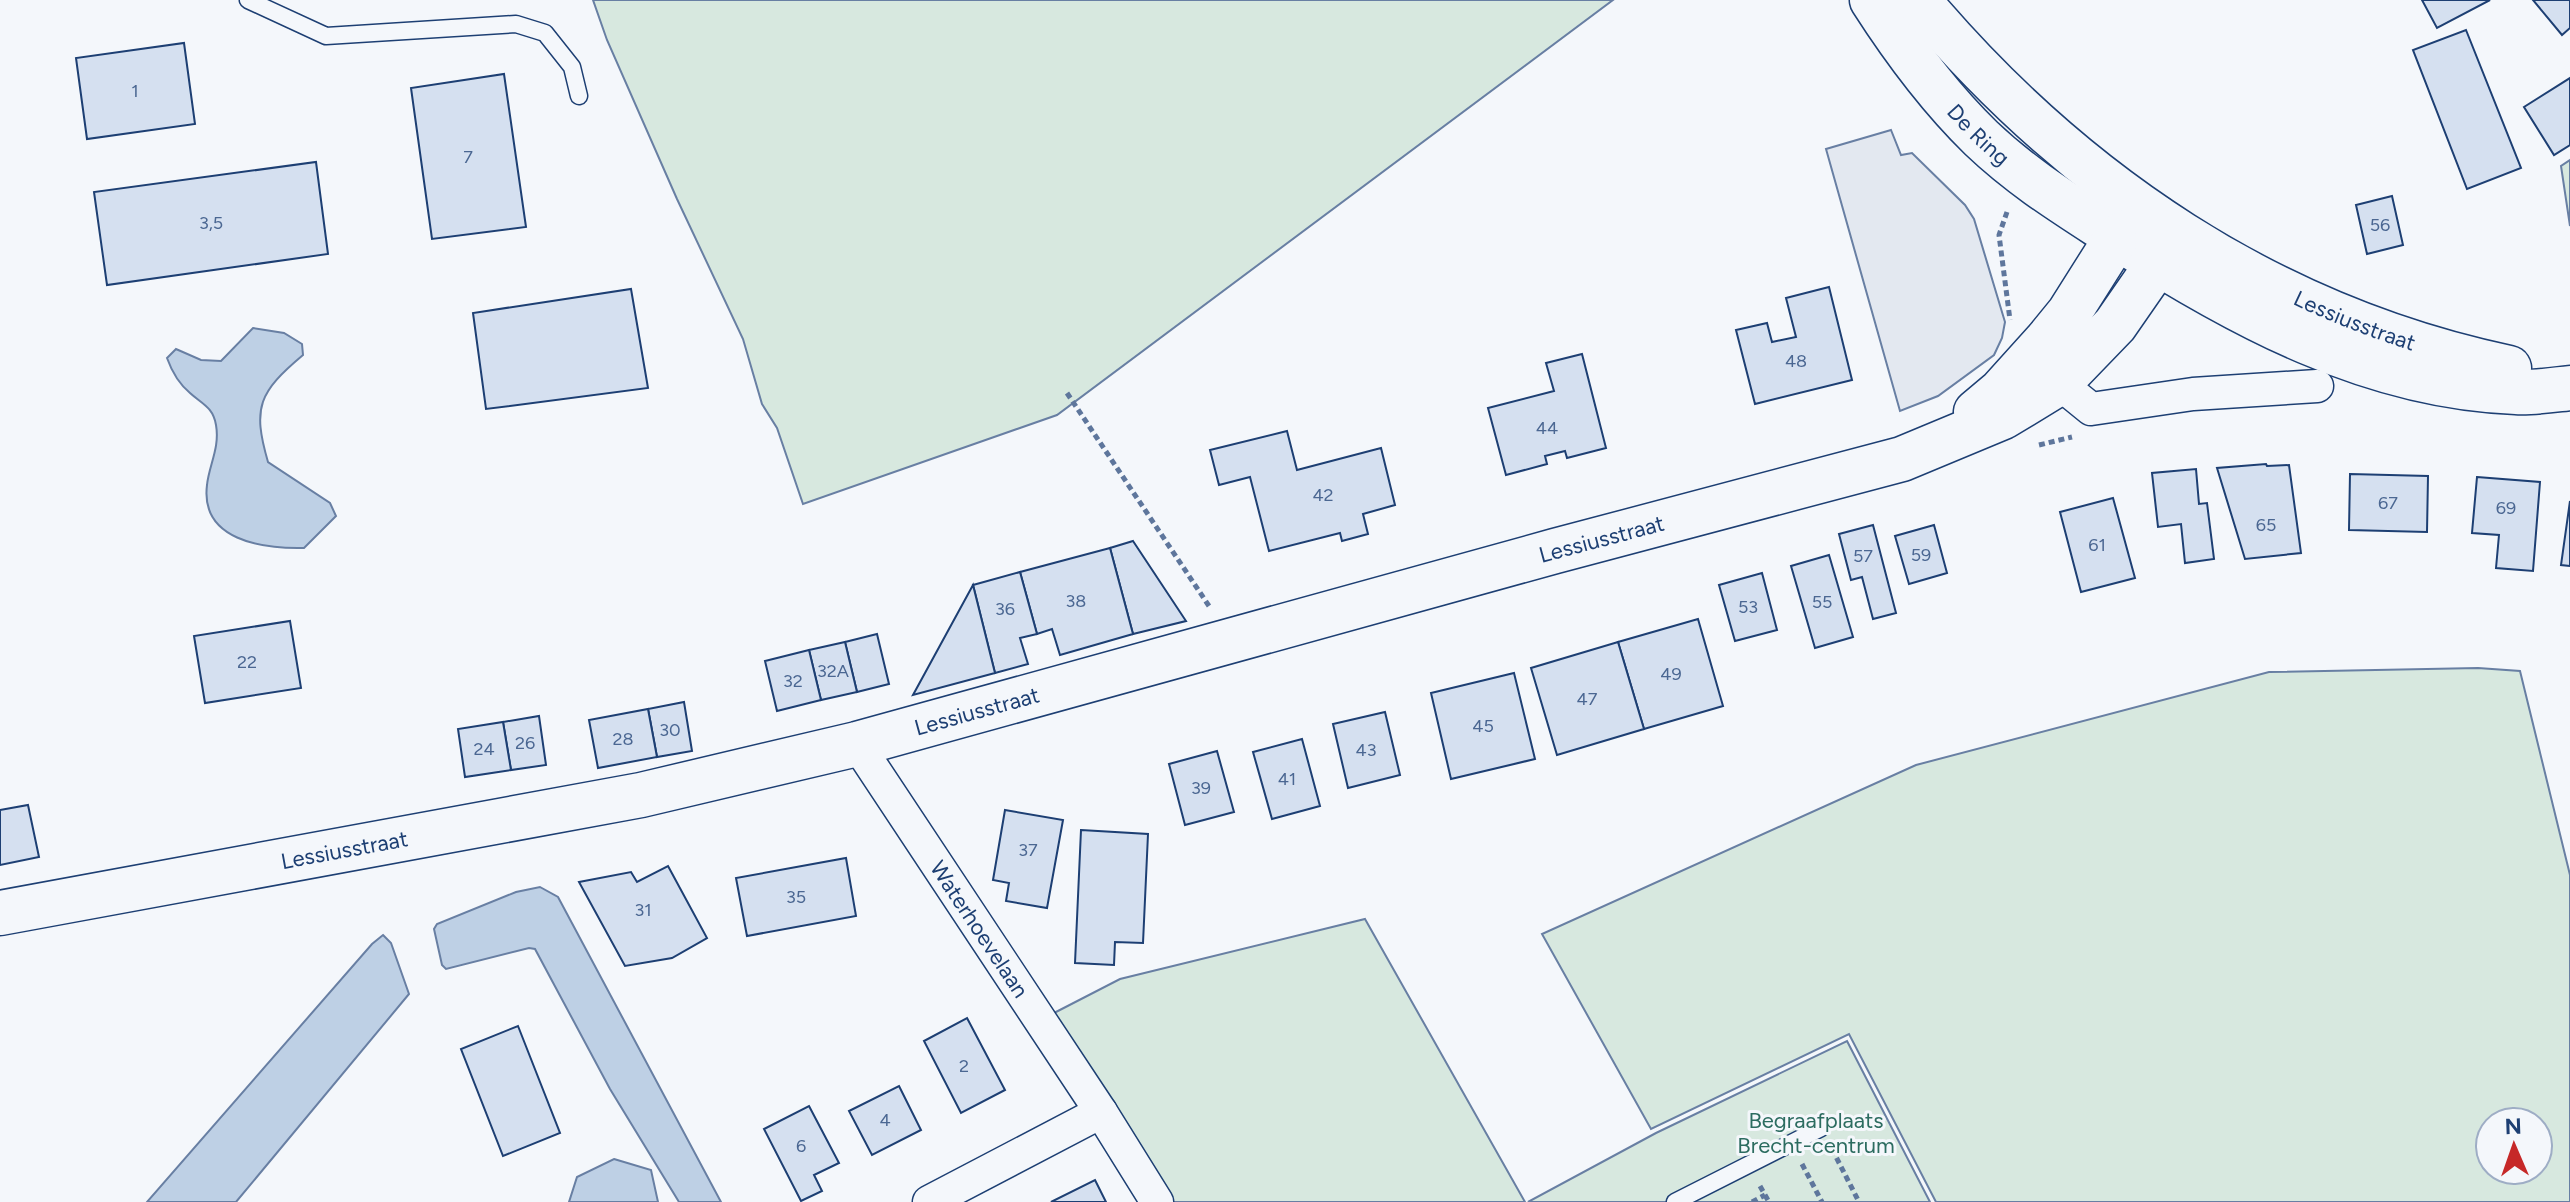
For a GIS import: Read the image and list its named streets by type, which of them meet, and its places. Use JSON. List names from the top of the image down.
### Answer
{
  "streets": {
    "main road": ["De Ring", "Lessiusstraat"],
    "street": ["Waterhoevelaan"]
  },
  "crossings": [
    ["De Ring", "Lessiusstraat"],
    ["Lessiusstraat", "Waterhoevelaan"]
  ],
  "parks": ["Begraafplaats Brecht-centrum"],
  "house_numbers": [
    "1",
    "7",
    "3,5",
    "56",
    "48",
    "44",
    "42",
    "67",
    "69",
    "65",
    "61",
    "59",
    "57",
    "38",
    "55",
    "53",
    "36",
    "22",
    "32A",
    "49",
    "32",
    "47",
    "45",
    "30",
    "28",
    "26",
    "24",
    "43",
    "41",
    "39",
    "37",
    "35",
    "31",
    "2",
    "4",
    "6"
  ],
  "north": "top"
}
